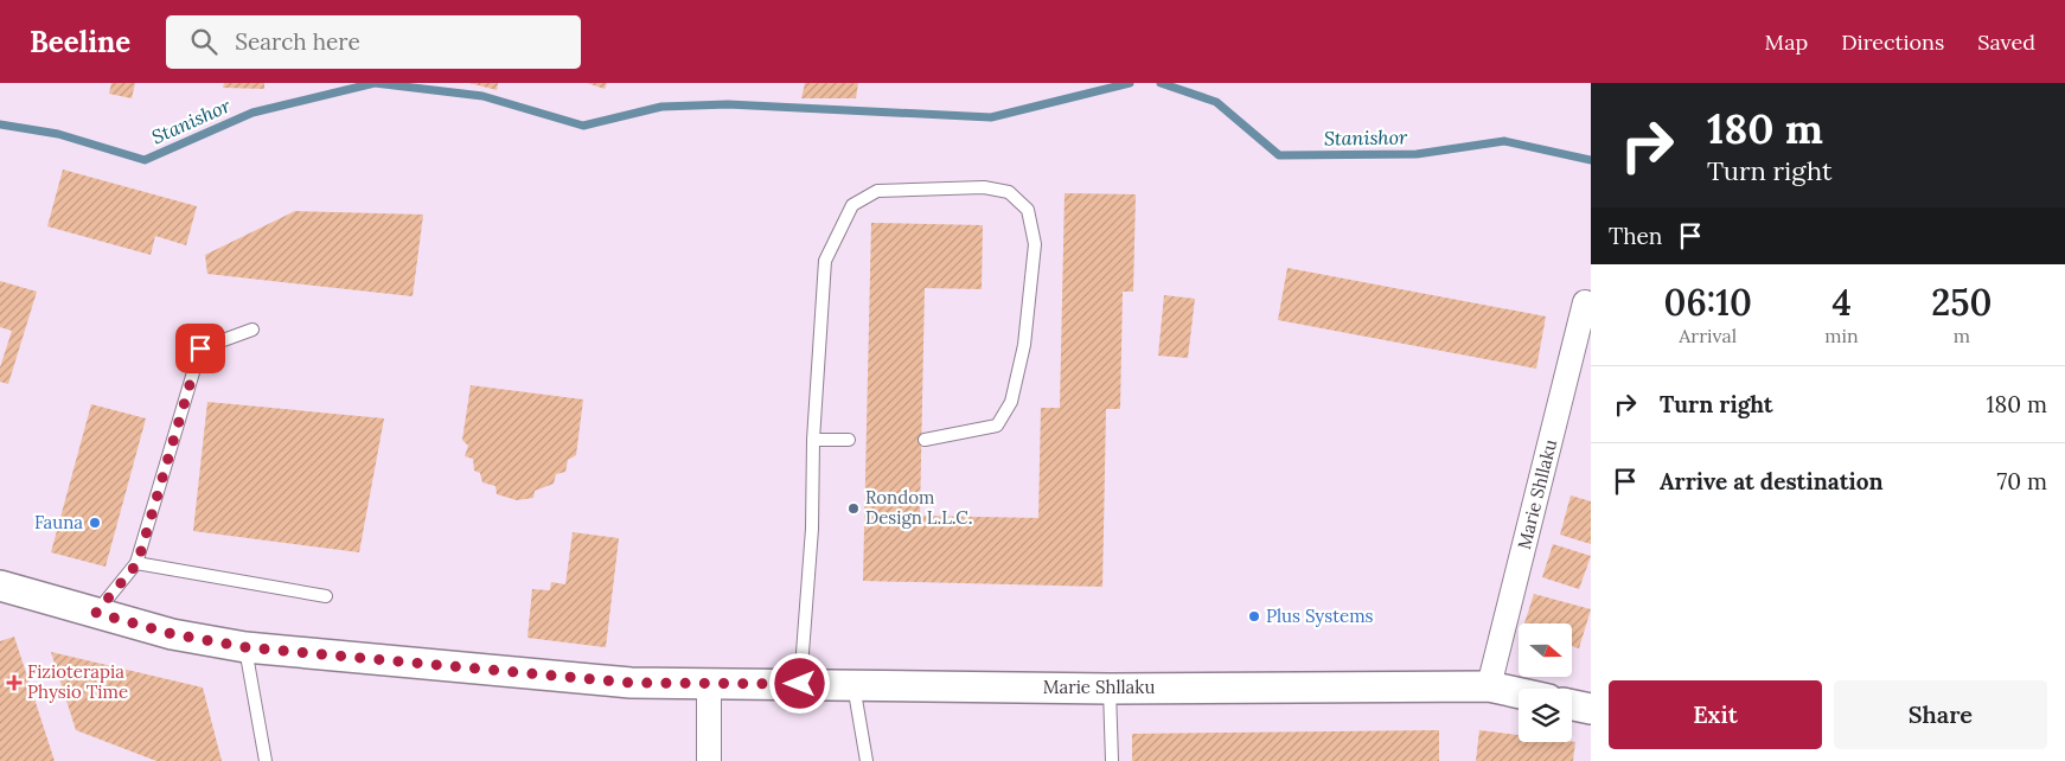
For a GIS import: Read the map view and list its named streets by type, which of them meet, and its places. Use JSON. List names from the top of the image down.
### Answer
{
  "streets": {
    "street": ["Marie Shllaku"]
  },
  "water": ["Stanishor"],
  "places": {
    "other": ["Rondom Design L.L.C.", "Fauna", "Plus Systems"],
    "health": ["Fizioterapia Physio Time"]
  },
  "north": "right",
  "page": {
    "header": "Beeline",
    "search": "Search here",
    "nav": ["Map", "Directions", "Saved"],
    "turn": ["180 m", "Turn right"],
    "then": "Then",
    "eta": [
      "06:10",
      "Arrival",
      "4",
      "min",
      "250",
      "m"
    ],
    "list": [
      {
        "name": "Turn right",
        "value": "180 m"
      },
      {
        "name": "Arrive at destination",
        "value": "70 m"
      }
    ],
    "buttons": ["Exit", "Share"]
  }
}
